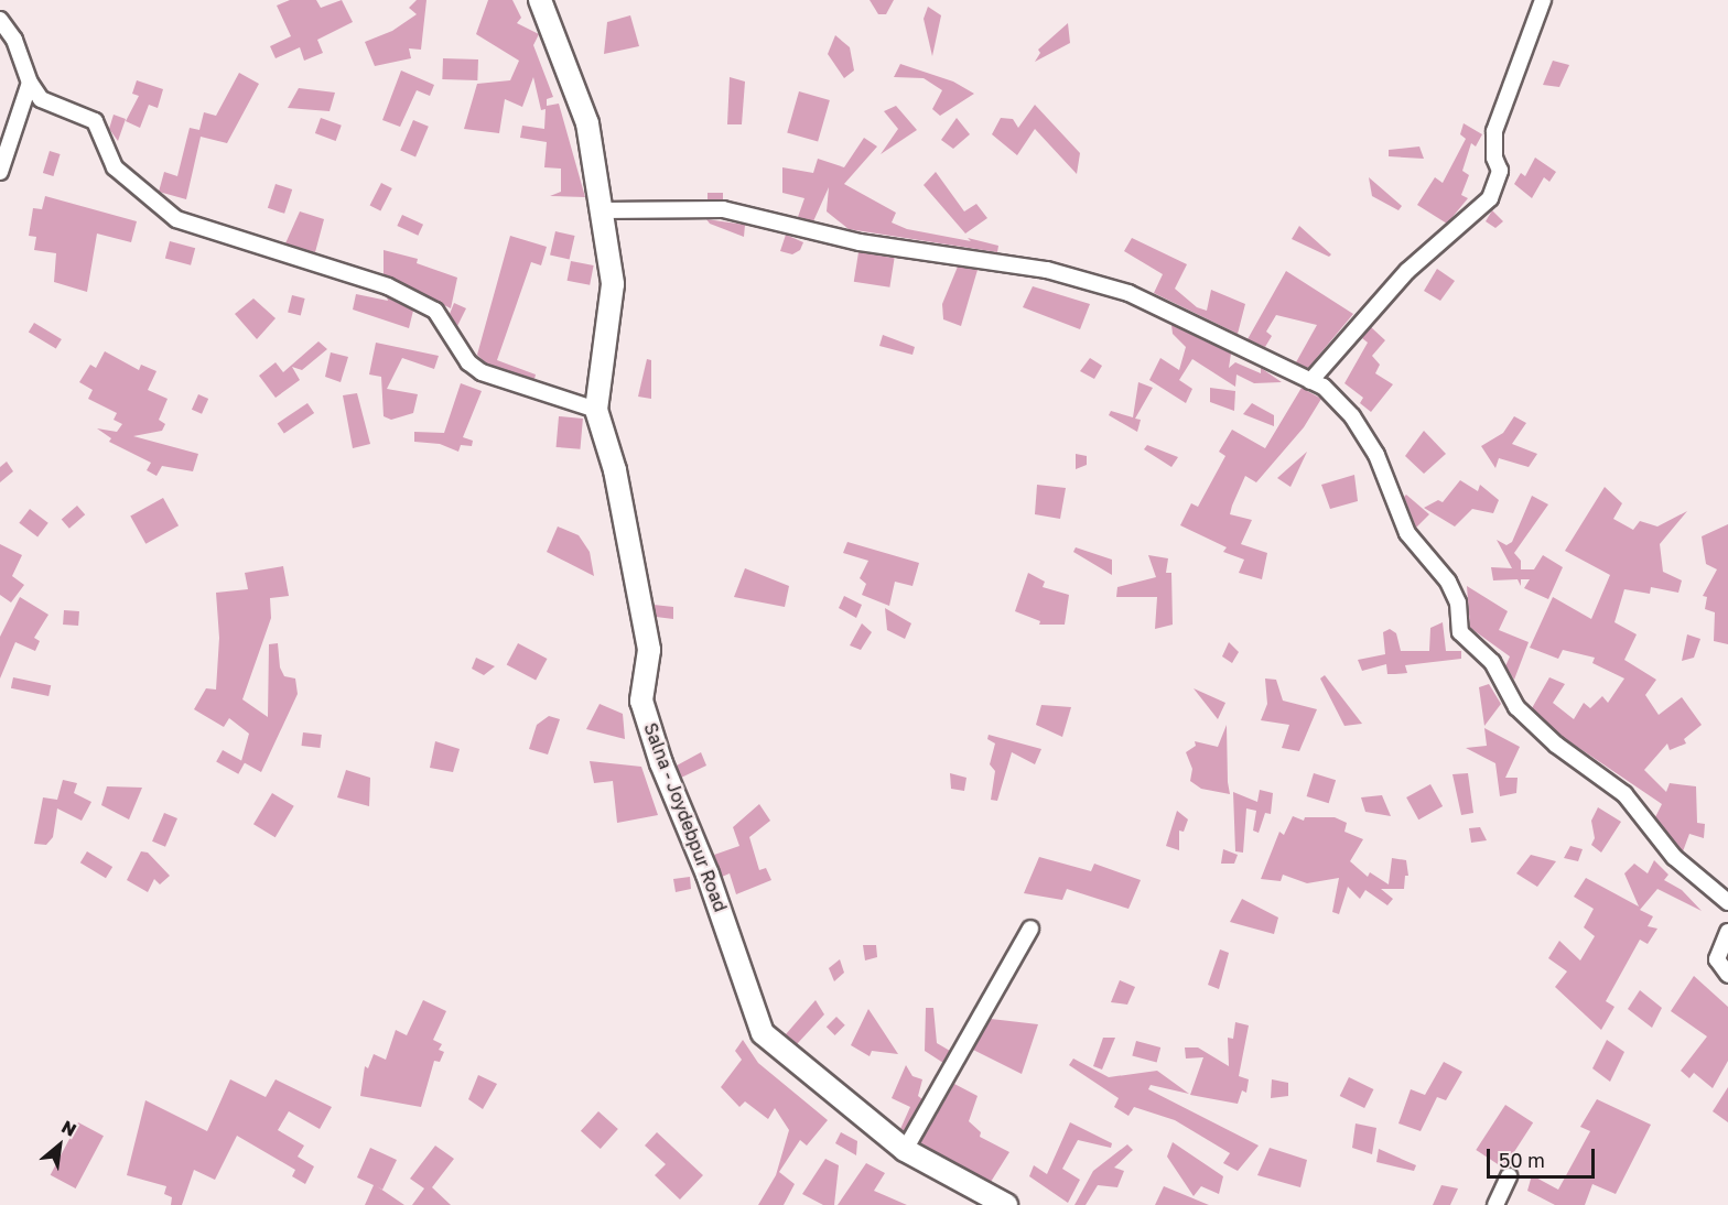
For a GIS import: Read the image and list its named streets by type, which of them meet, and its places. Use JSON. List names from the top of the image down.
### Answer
{
  "streets": {
    "main road": ["Salna - Joydebpur Road"]
  },
  "scale_bar": "50 m",
  "north": "top right"
}
